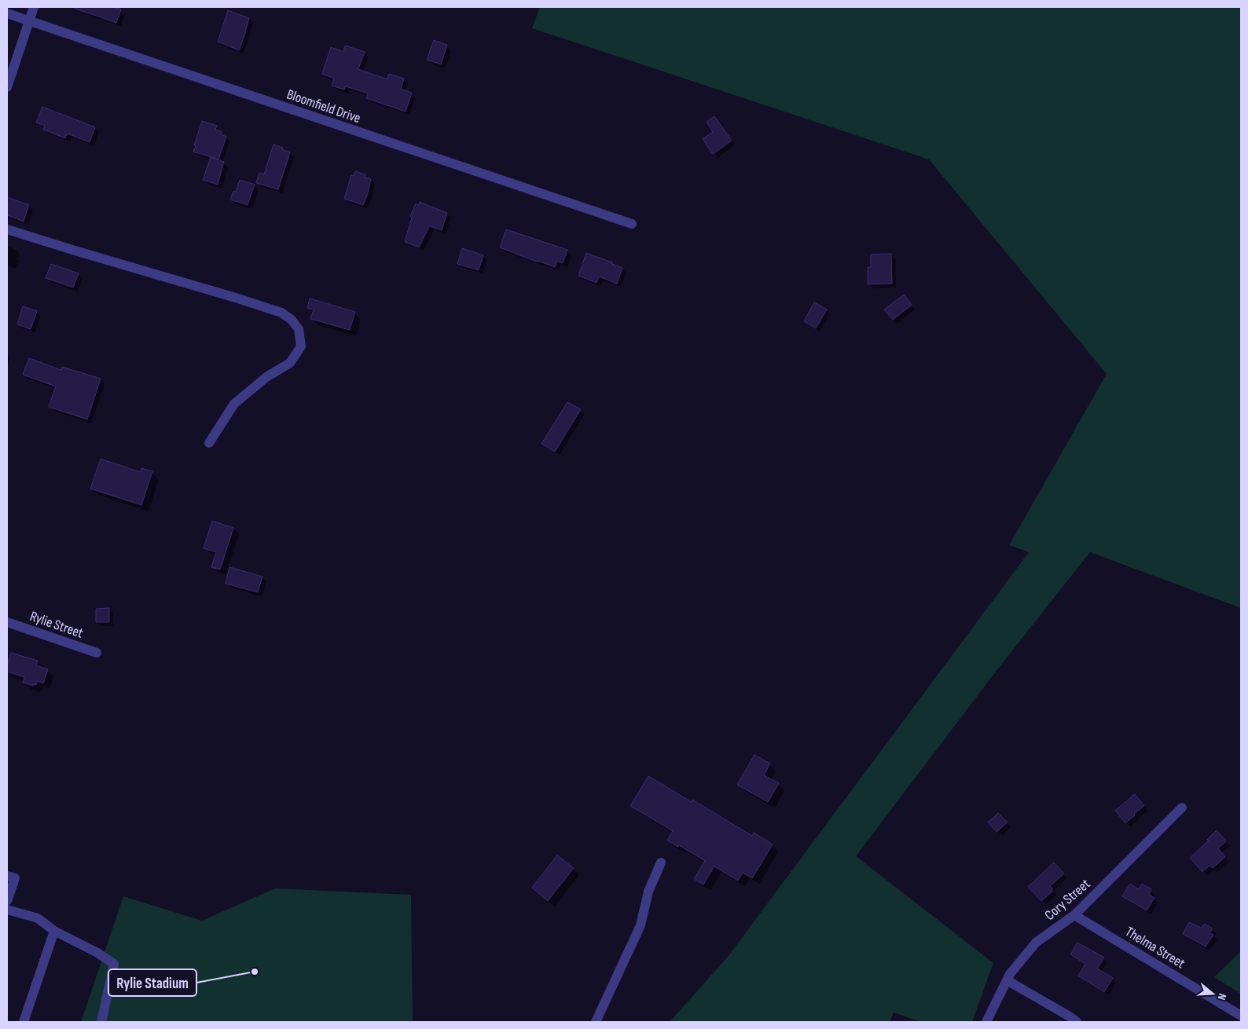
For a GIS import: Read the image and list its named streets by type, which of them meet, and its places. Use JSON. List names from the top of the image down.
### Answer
{
  "streets": {
    "street": [
      "Bloomfield Drive",
      "Rylie Street",
      "Cory Street",
      "Thelma Street"
    ]
  },
  "crossings": [
    ["Cory Street", "Thelma Street"]
  ],
  "places": ["Rylie Stadium"],
  "north": "right"
}
